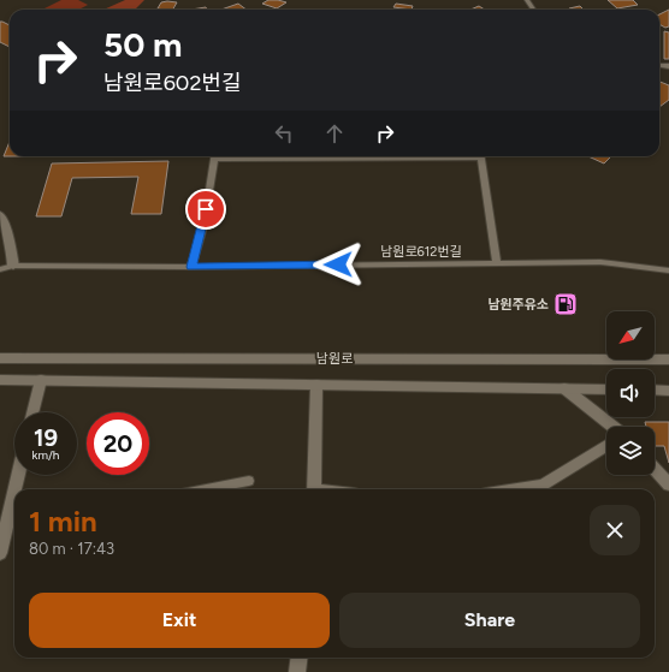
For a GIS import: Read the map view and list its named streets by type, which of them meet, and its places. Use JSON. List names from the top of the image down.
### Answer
{
  "streets": {
    "street": ["남원로"],
    "lane": ["남원로612번길"]
  },
  "places": {
    "fuel station": ["남원주유소"]
  },
  "north": "bottom left",
  "page": {
    "turn": ["50 m", "남원로602번길"],
    "speed": "19 km/h",
    "limit": "20",
    "heading": ["1 min", "80 m · 17:43"],
    "buttons": ["Exit", "Share"]
  }
}
